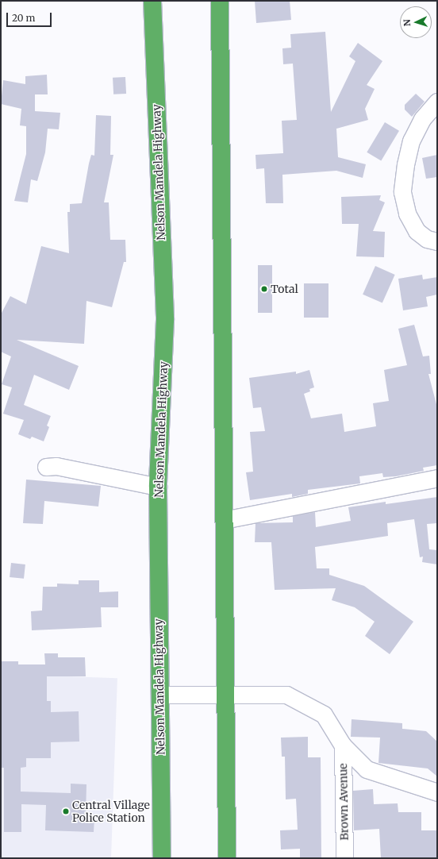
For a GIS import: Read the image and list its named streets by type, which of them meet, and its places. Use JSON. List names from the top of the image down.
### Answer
{
  "streets": {
    "highway": ["Nelson Mandela Highway"],
    "street": ["Brown Avenue"]
  },
  "places": ["Total", "Central Village Police Station"],
  "scale_bar": "20 m",
  "north": "left"
}
